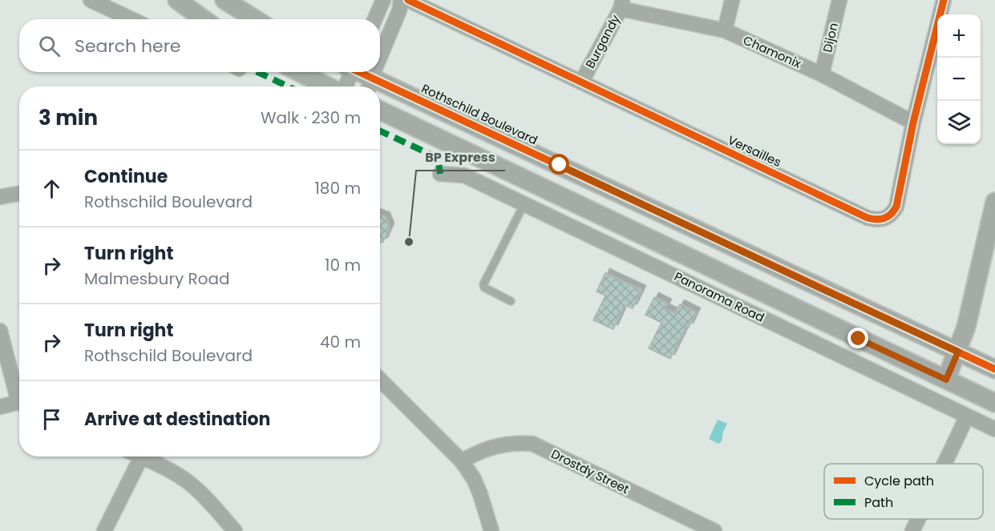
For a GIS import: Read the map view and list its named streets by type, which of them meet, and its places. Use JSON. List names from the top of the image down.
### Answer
{
  "streets": {
    "street": [
      "Dijon",
      "Burgandy",
      "Chamonix",
      "Rothschild Boulevard",
      "Versailles",
      "Panorama Road",
      "Drostdy Street"
    ]
  },
  "crossings": [
    ["Dijon", "Chamonix"],
    ["Burgandy", "Chamonix"],
    ["Burgandy", "Versailles"],
    ["Chamonix", "Versailles"]
  ],
  "places": ["BP Express"],
  "legend": ["Cycle path", "Path"],
  "page": {
    "map_buttons": ["+", "−"],
    "search": "Search here",
    "heading": ["3 min", "Walk · 230 m"],
    "list": [
      ["Continue", "Rothschild Boulevard", "180 m"],
      ["Turn right", "Malmesbury Road", "10 m"],
      ["Turn right", "Rothschild Boulevard", "40 m"],
      "Arrive at destination"
    ]
  }
}
